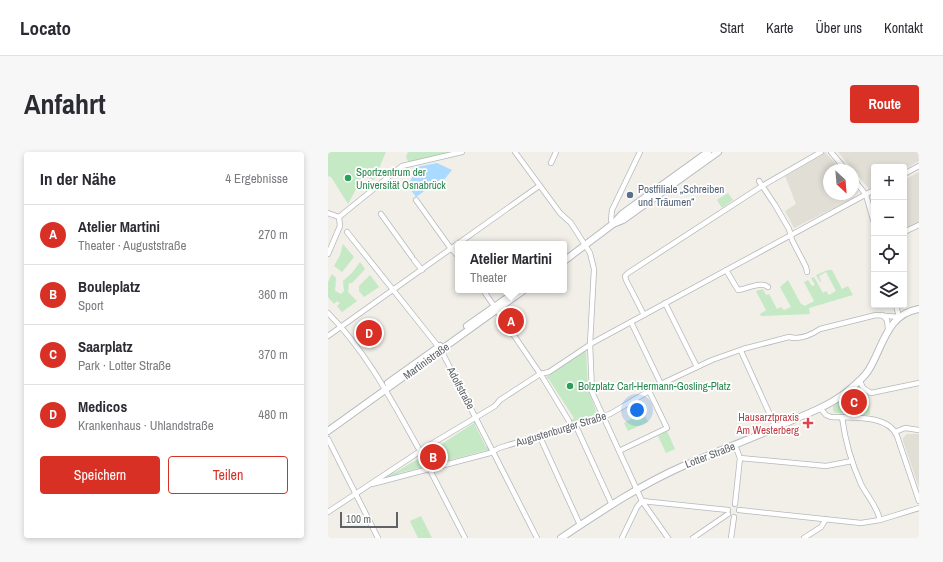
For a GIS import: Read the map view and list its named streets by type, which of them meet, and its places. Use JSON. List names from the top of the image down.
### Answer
{
  "streets": {
    "main road": ["Martinistraße", "Lotter Straße"],
    "street": ["Adolfstraße", "Augustenburger Straße"]
  },
  "crossings": [
    ["Martinistraße", "Adolfstraße"],
    ["Adolfstraße", "Augustenburger Straße"],
    ["Augustenburger Straße", "Lotter Straße"]
  ],
  "places": {
    "other": ["Sportzentrum der Universität Osnabrück", "Postfiliale „Schreiben und Träumen“", "Bolzplatz Carl-Hermann-Gosling-Platz"],
    "health": ["Hausarztpraxis Am Westerberg"]
  },
  "scale_bar": "100 m",
  "north": "bottom right",
  "page": {
    "header": "Locato",
    "nav": [
      "Start",
      "Karte",
      "Über uns",
      "Kontakt"
    ],
    "title": "Anfahrt",
    "buttons": [
      "Route",
      ["Speichern", "Teilen"]
    ],
    "heading": ["In der Nähe", "4 Ergebnisse"],
    "map_buttons": ["+", "−"],
    "list": [
      {
        "mark": "A",
        "name": "Atelier Martini",
        "note": "Theater · Auguststraße",
        "value": "270 m"
      },
      {
        "mark": "B",
        "name": "Bouleplatz",
        "note": "Sport",
        "value": "360 m"
      },
      {
        "mark": "C",
        "name": "Saarplatz",
        "note": "Park · Lotter Straße",
        "value": "370 m"
      },
      {
        "mark": "D",
        "name": "Medicos",
        "note": "Krankenhaus · Uhlandstraße",
        "value": "480 m"
      }
    ],
    "popup": ["Atelier Martini", "Theater"],
    "pins": [
      "A",
      "D",
      "C",
      "B"
    ],
    "scale": "100 m"
  }
}
